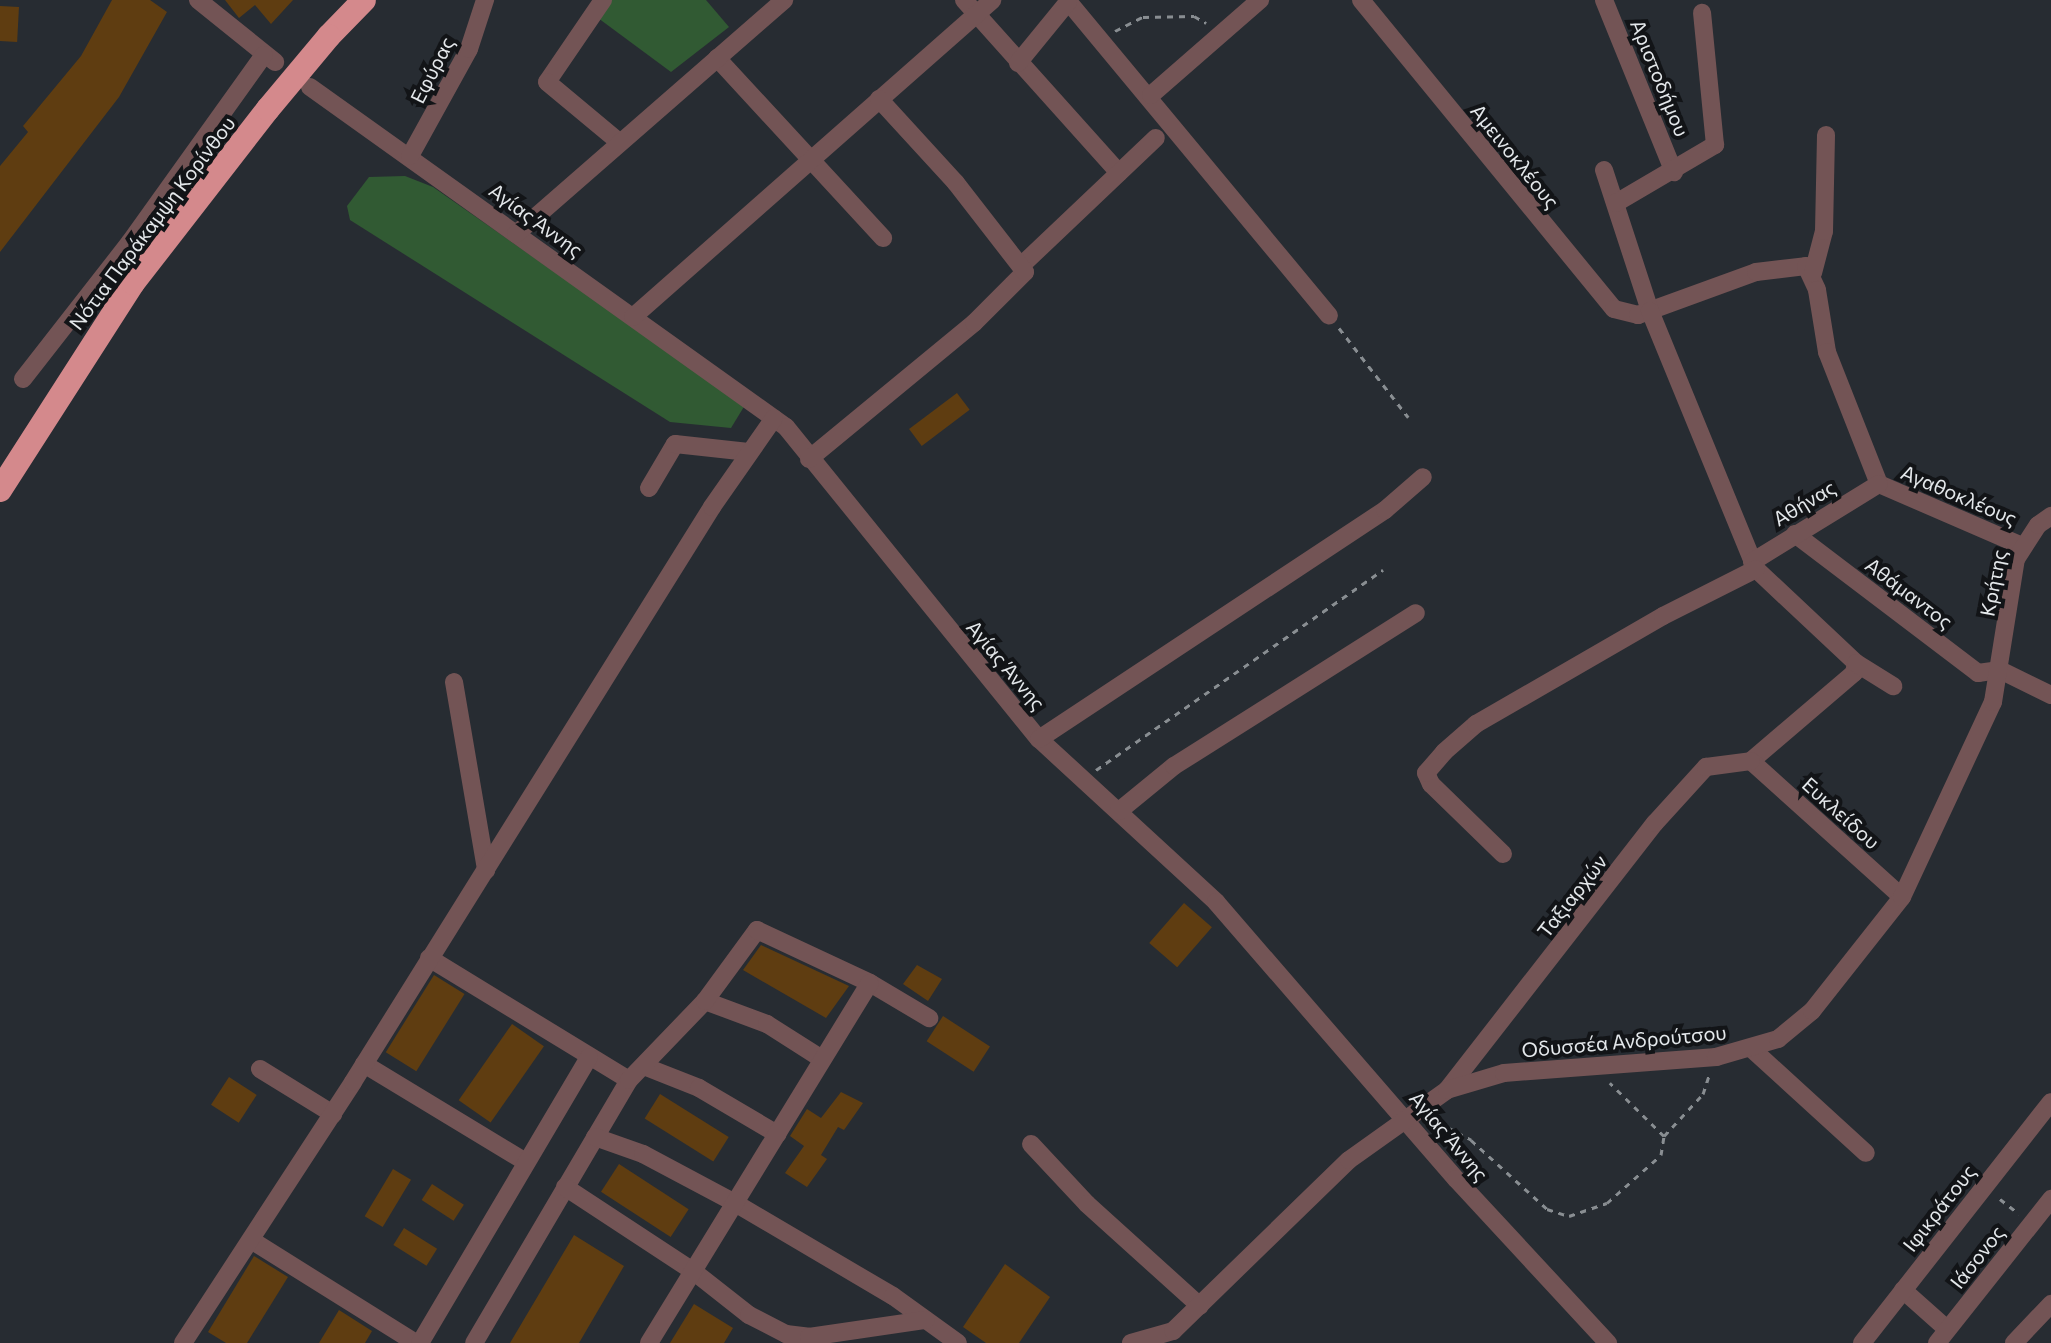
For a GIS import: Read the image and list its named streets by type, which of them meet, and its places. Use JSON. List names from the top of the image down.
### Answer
{
  "streets": {
    "highway": ["Νότια Παράκαμψη Κορίνθου"],
    "street": [
      "Εφύρας",
      "Αριστοδήμου",
      "Αμεινοκλέους",
      "Αγίας Άννης",
      "Αγαθοκλέους",
      "Αθήνας",
      "Κρήτης",
      "Αθάμαντος",
      "Ευκλείδου",
      "Ταξιαρχών",
      "Οδυσσέα Ανδρούτσου",
      "Ιφικράτους",
      "Ιάσονος"
    ]
  },
  "crossings": [
    ["Εφύρας", "Αγίας Άννης"],
    ["Αγίας Άννης", "Οδυσσέα Ανδρούτσου"],
    ["Αγαθοκλέους", "Αθήνας"],
    ["Αγαθοκλέους", "Κρήτης"],
    ["Αθήνας", "Αθάμαντος"],
    ["Κρήτης", "Αθάμαντος"],
    ["Κρήτης", "Οδυσσέα Ανδρούτσου"],
    ["Αθάμαντος", "Οδυσσέα Ανδρούτσου"],
    ["Ευκλείδου", "Ταξιαρχών"],
    ["Ευκλείδου", "Οδυσσέα Ανδρούτσου"],
    ["Ταξιαρχών", "Οδυσσέα Ανδρούτσου"]
  ]
}
